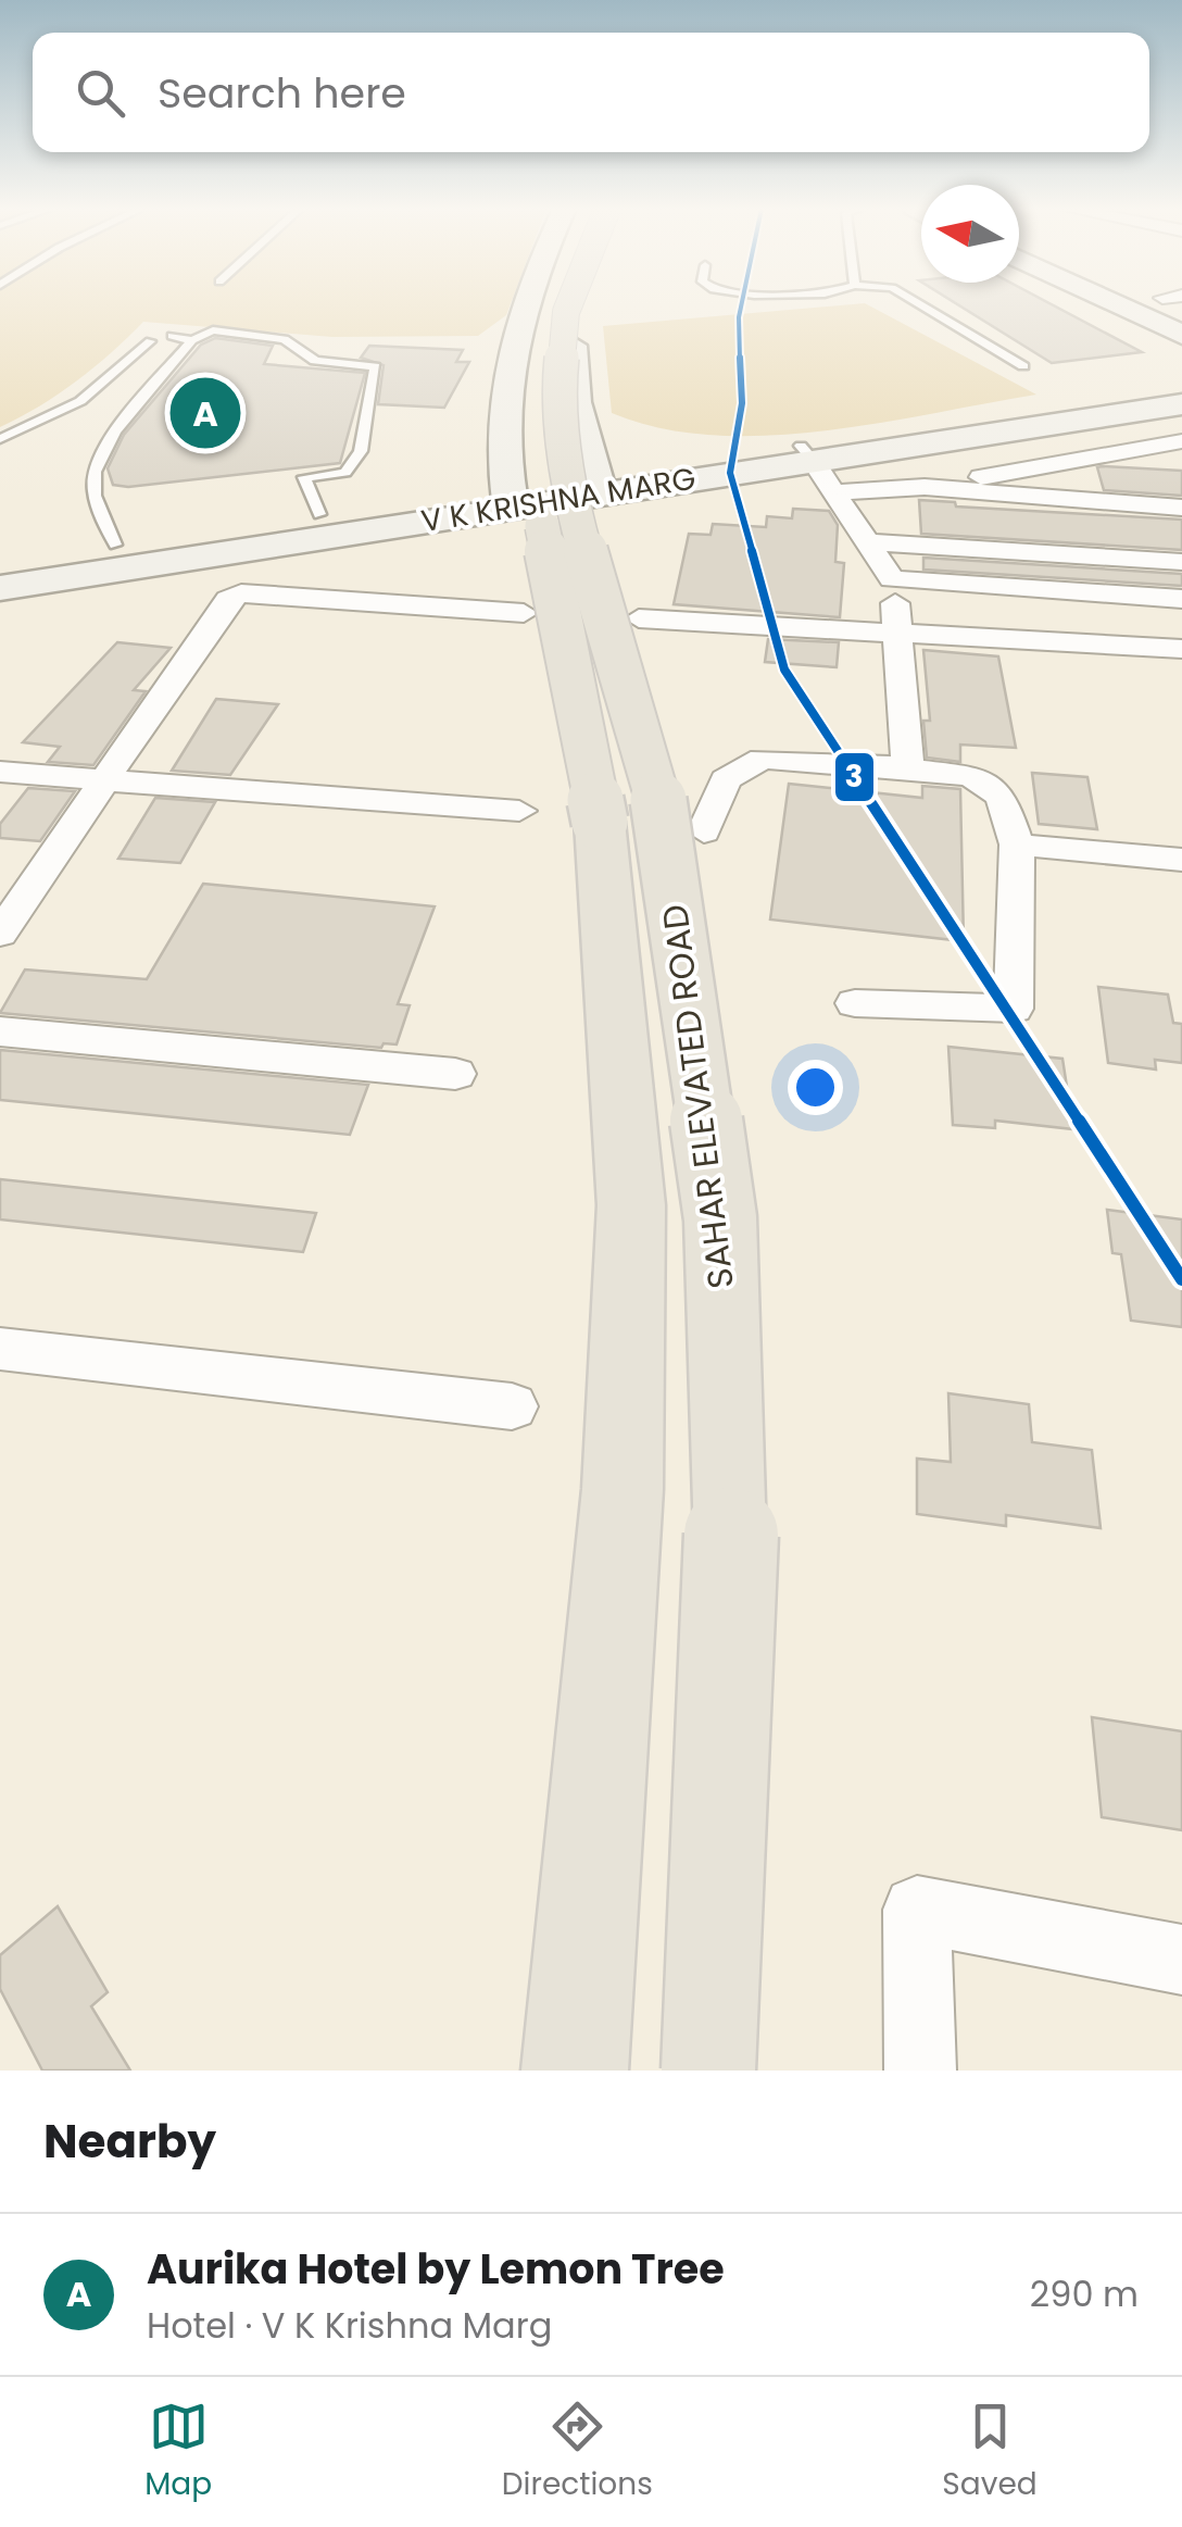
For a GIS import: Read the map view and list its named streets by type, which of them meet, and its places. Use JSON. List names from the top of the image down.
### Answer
{
  "streets": {
    "main road": ["V K KRISHNA MARG", "SAHAR ELEVATED ROAD"]
  },
  "lines": ["transit line 3"],
  "north": "left",
  "page": {
    "search": "Search here",
    "pins": "A",
    "heading": "Nearby",
    "list": [
      {
        "mark": "A",
        "name": "Aurika Hotel by Lemon Tree",
        "note": "Hotel · V K Krishna Marg",
        "value": "290 m"
      }
    ],
    "nav": ["Map", "Directions", "Saved"]
  }
}
